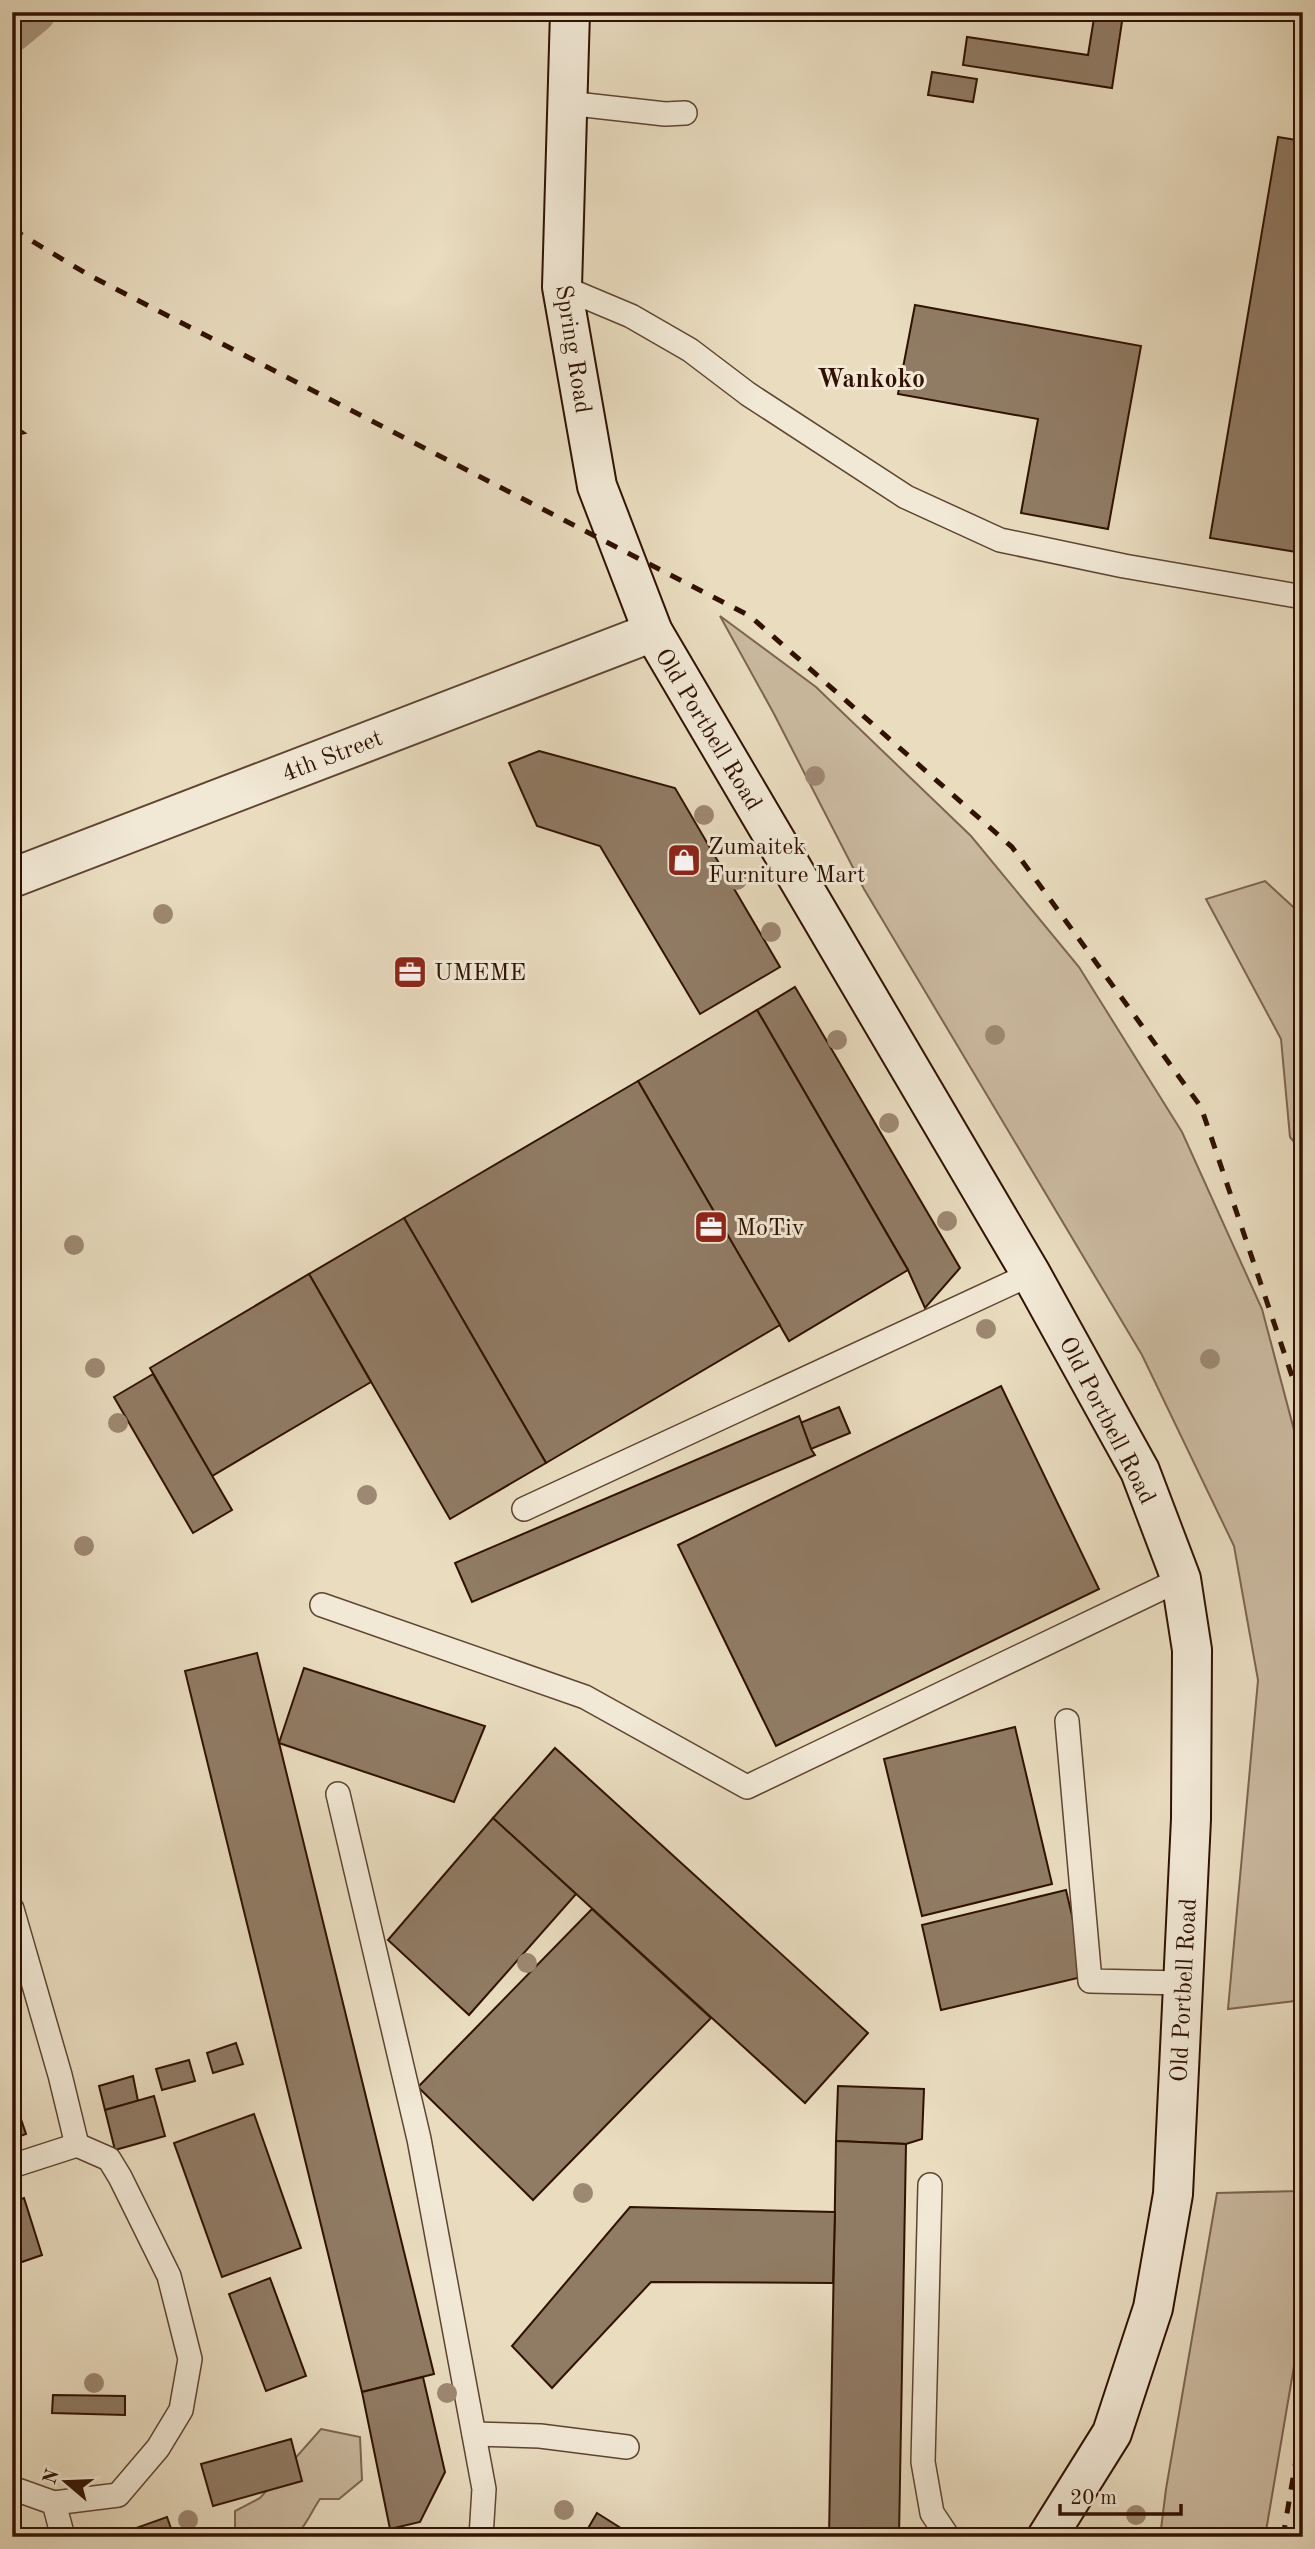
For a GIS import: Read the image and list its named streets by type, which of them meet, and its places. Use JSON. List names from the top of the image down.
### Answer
{
  "streets": {
    "main road": ["Spring Road", "Old Portbell Road", "4th Street"]
  },
  "crossings": [
    ["Spring Road", "Old Portbell Road"],
    ["Spring Road", "4th Street"],
    ["Old Portbell Road", "4th Street"]
  ],
  "districts": ["Wankoko"],
  "places": {
    "shop": ["Zumaitek Furniture Mart"],
    "office": ["UMEME", "MoTiv"]
  },
  "scale_bar": "20 m",
  "north": "left"
}
